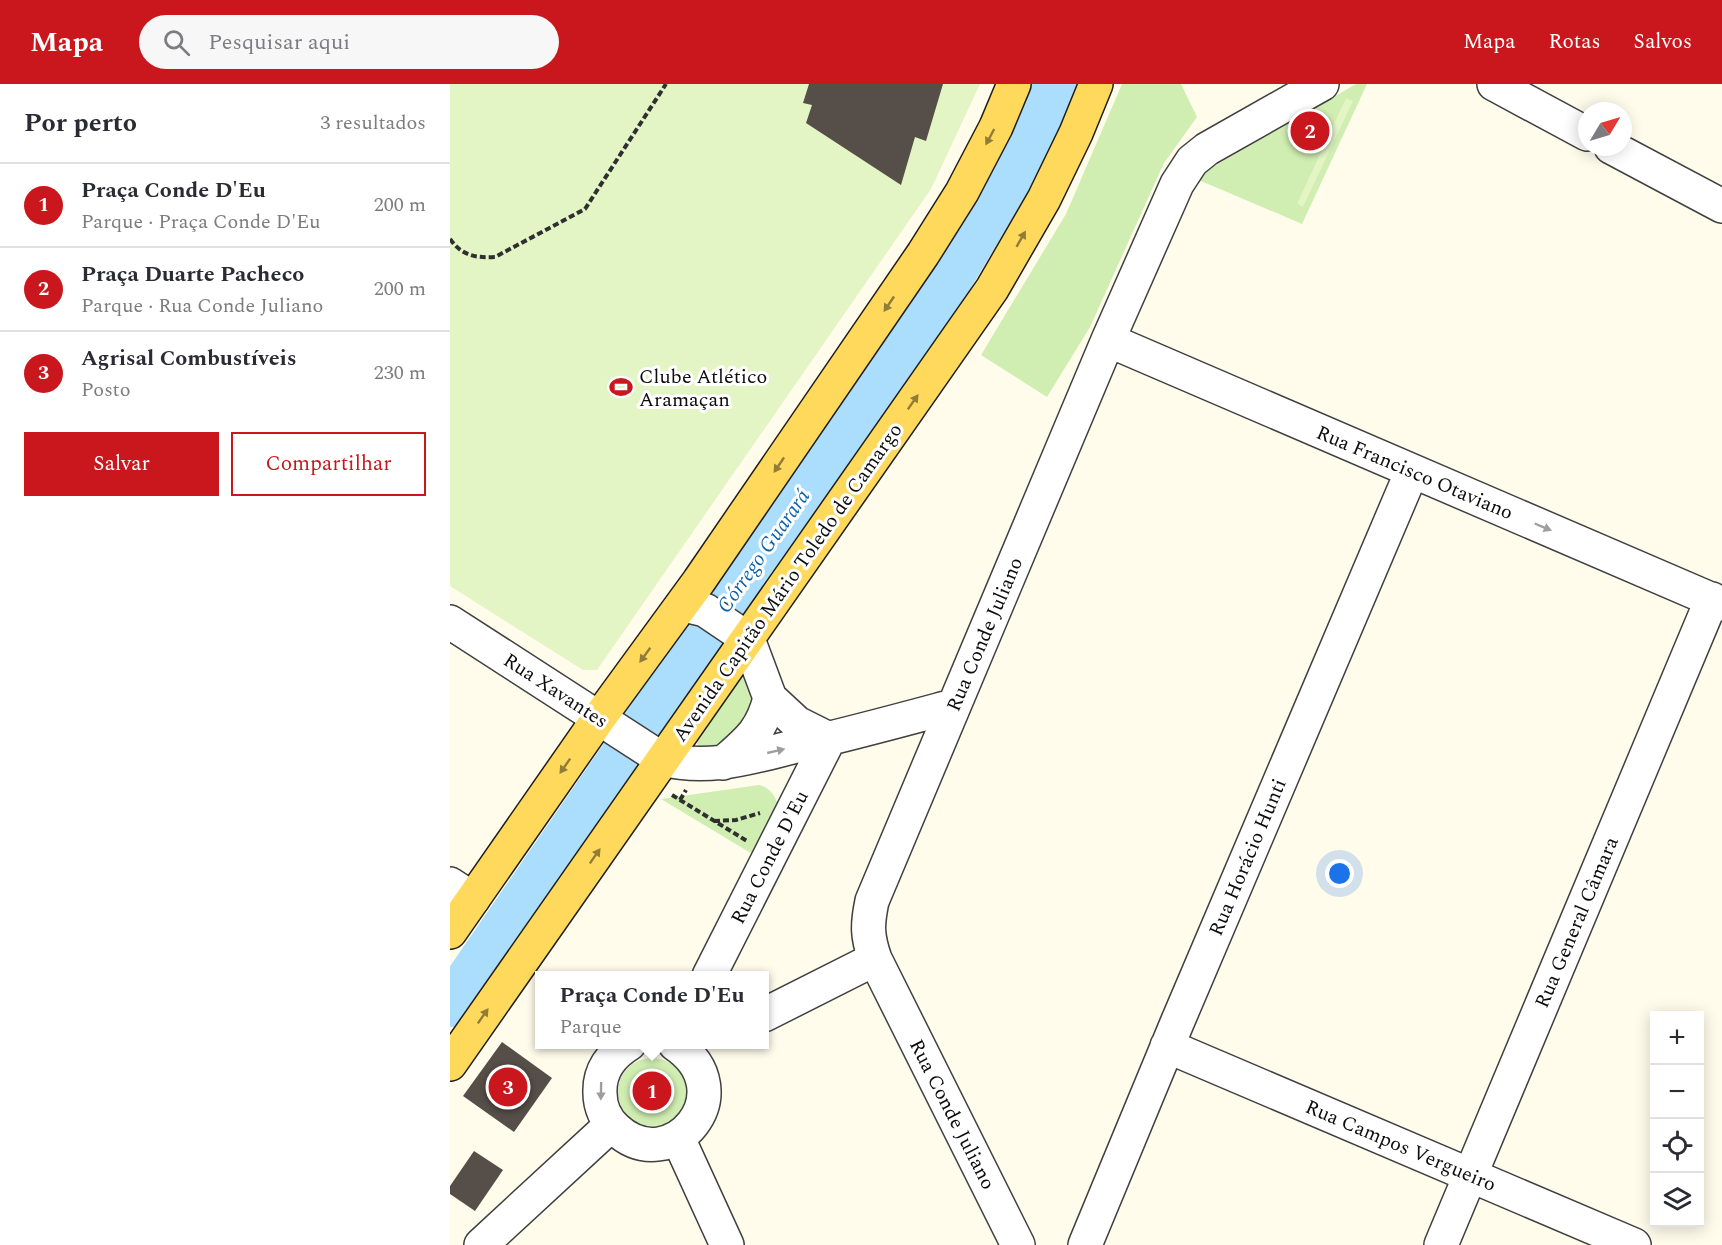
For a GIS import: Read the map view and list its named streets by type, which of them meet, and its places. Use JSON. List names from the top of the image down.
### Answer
{
  "streets": {
    "main road": ["Avenida Capitão Mário Toledo de Camargo"],
    "street": [
      "Rua Francisco Otaviano",
      "Rua Conde Juliano",
      "Rua Xavantes",
      "Rua Conde D'Eu",
      "Rua Horácio Hunti",
      "Rua General Câmara",
      "Rua Campos Vergueiro"
    ]
  },
  "crossings": [
    ["Rua Francisco Otaviano", "Rua Conde Juliano"],
    ["Rua Francisco Otaviano", "Rua Horácio Hunti"],
    ["Rua Francisco Otaviano", "Rua General Câmara"],
    ["Avenida Capitão Mário Toledo de Camargo", "Rua Xavantes"],
    ["Rua Horácio Hunti", "Rua Campos Vergueiro"],
    ["Rua General Câmara", "Rua Campos Vergueiro"]
  ],
  "one_way": ["Rua Francisco Otaviano"],
  "water": ["Córrego Guarará"],
  "places": {
    "sports": ["Clube Atlético Aramaçan"]
  },
  "north": "top right",
  "page": {
    "header": "Mapa",
    "search": "Pesquisar aqui",
    "nav": ["Mapa", "Rotas", "Salvos"],
    "heading": ["Por perto", "3 resultados"],
    "pins": ["2", "3", "1"],
    "list": [
      {
        "mark": "1",
        "name": "Praça Conde D'Eu",
        "note": "Parque · Praça Conde D'Eu",
        "value": "200 m"
      },
      {
        "mark": "2",
        "name": "Praça Duarte Pacheco",
        "note": "Parque · Rua Conde Juliano",
        "value": "200 m"
      },
      {
        "mark": "3",
        "name": "Agrisal Combustíveis",
        "note": "Posto",
        "value": "230 m"
      }
    ],
    "buttons": ["Salvar", "Compartilhar"],
    "popup": ["Praça Conde D'Eu", "Parque"],
    "map_buttons": ["+", "−"]
  }
}
